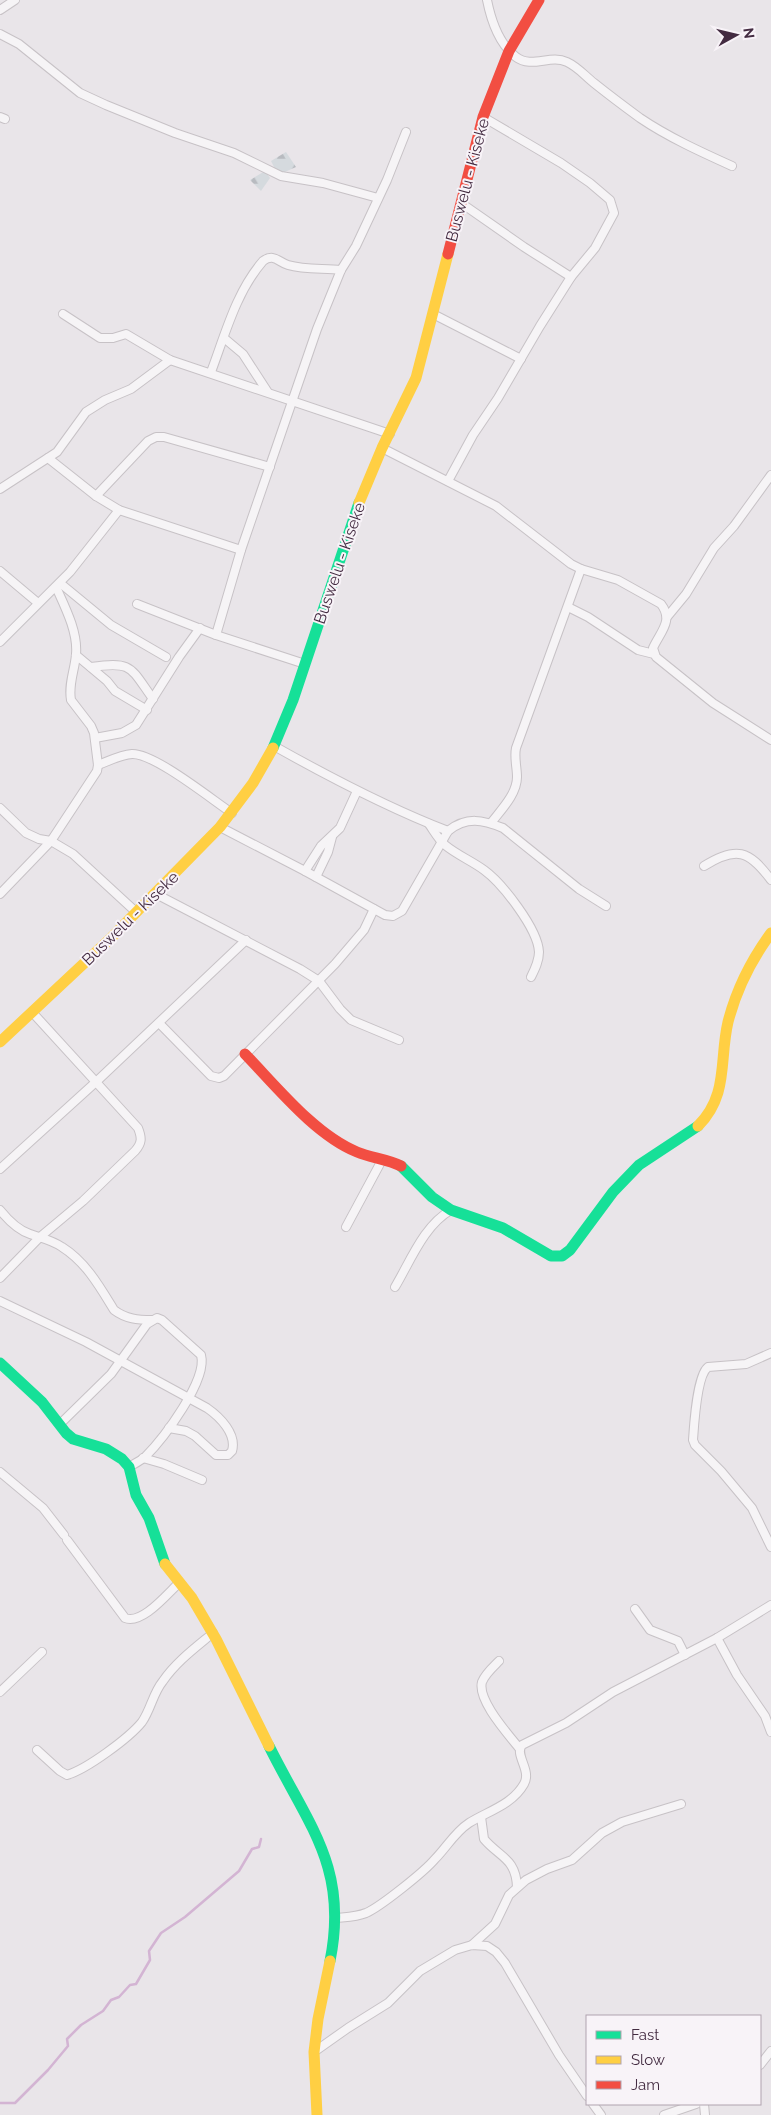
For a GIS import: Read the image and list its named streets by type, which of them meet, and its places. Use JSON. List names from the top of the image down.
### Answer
{
  "streets": {
    "street": ["Buswelu - Kiseke"]
  },
  "legend": ["Fast", "Slow", "Jam"],
  "north": "right"
}
